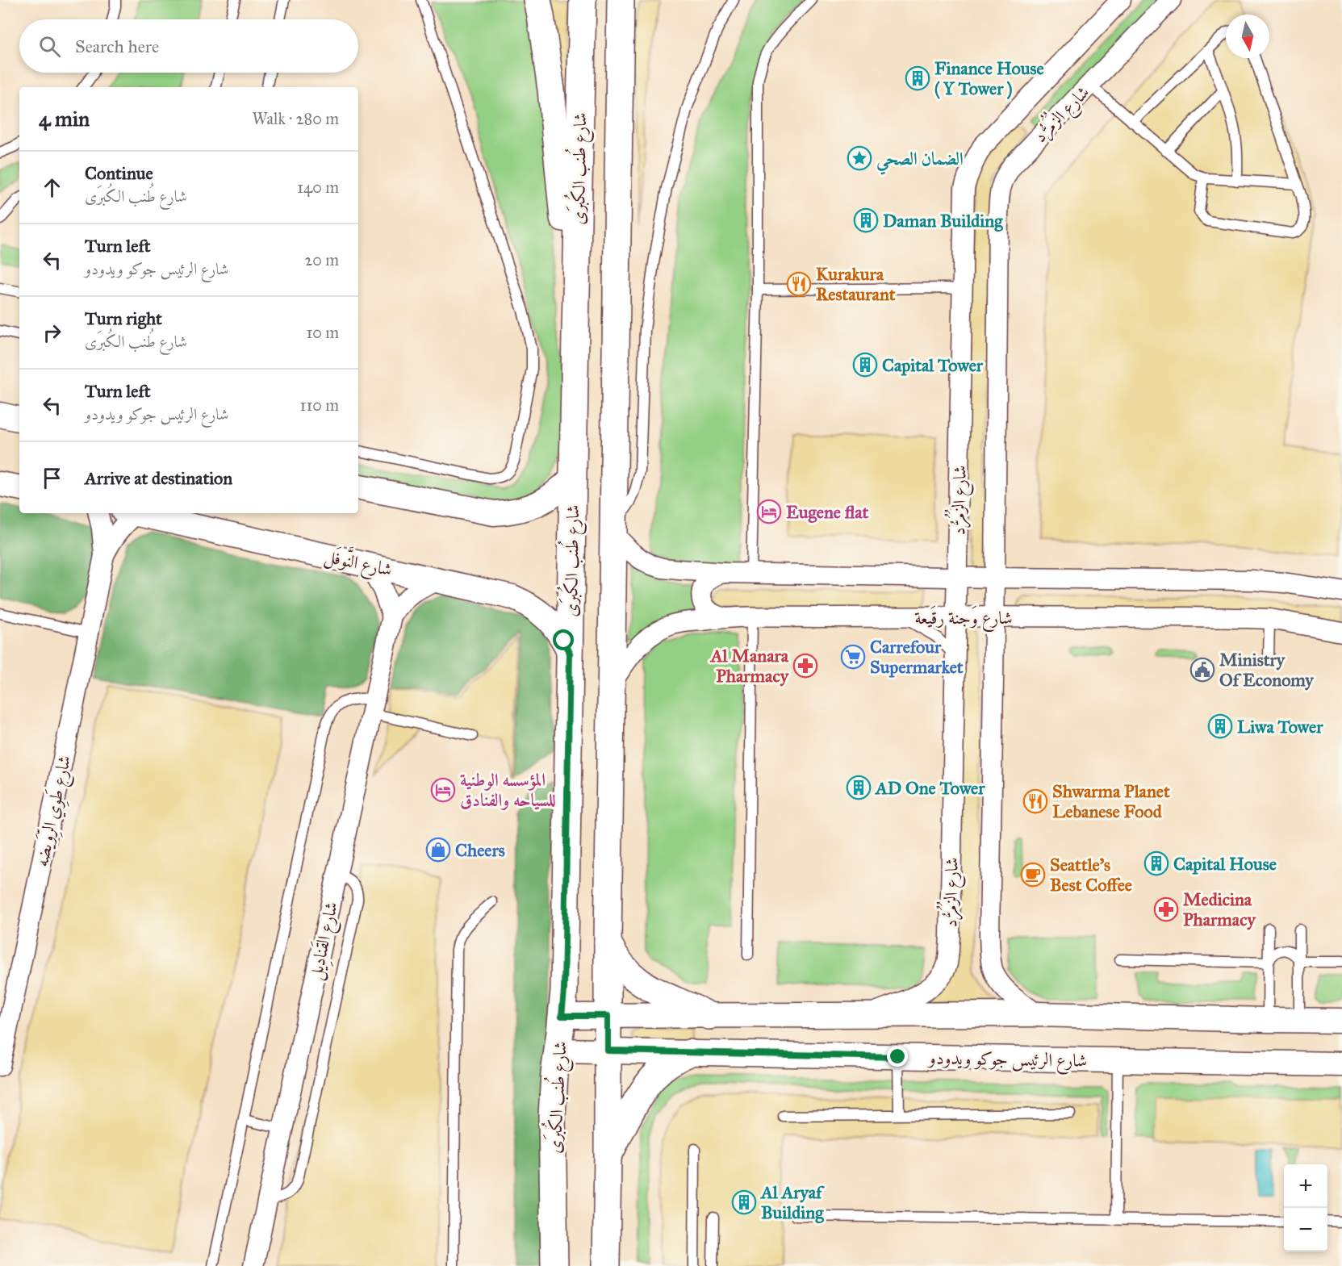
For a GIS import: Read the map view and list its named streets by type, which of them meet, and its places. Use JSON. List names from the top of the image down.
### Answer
{
  "streets": {
    "main road": ["شارع طُنب الكُبرَى"],
    "street": [
      "شارع الزُمُرُّد",
      "شارع النَّوفَل",
      "شارع وَجنة رقَيعة",
      "شارع طَوِي الرِّوَيضه",
      "شارع القَنادِيل",
      "شارع الرئيس جوكو ويدودو"
    ]
  },
  "crossings": [
    ["شارع الزُمُرُّد", "شارع وَجنة رقَيعة"],
    ["شارع طُنب الكُبرَى", "شارع النَّوفَل"],
    ["شارع طُنب الكُبرَى", "شارع الرئيس جوكو ويدودو"],
    ["شارع النَّوفَل", "شارع القَنادِيل"]
  ],
  "places": {
    "building": [
      "Finance House ( Y Tower )",
      "Daman Building",
      "Capital Tower",
      "Liwa Tower",
      "AD One Tower",
      "Capital House",
      "Al Aryaf Building"
    ],
    "place": ["الضمان الصحي"],
    "restaurant": ["Kurakura Restaurant", "Shwarma Planet Lebanese Food"],
    "hotel": ["Eugene flat", "المؤسسه الوطنية للسياحه والفنادق"],
    "supermarket": ["Carrefour Supermarket"],
    "pharmacy": ["Al Manara Pharmacy", "Medicina Pharmacy"],
    "public building": ["Ministry Of Economy"],
    "shop": ["Cheers"],
    "cafe": ["Seattle's Best Coffee"]
  },
  "north": "bottom",
  "page": {
    "search": "Search here",
    "heading": ["4 min", "Walk · 280 m"],
    "list": [
      ["Continue", "شارع طُنب الكُبرَى", "140 m"],
      ["Turn left", "شارع الرئيس جوكو ويدودو", "20 m"],
      ["Turn right", "شارع طُنب الكُبرَى", "10 m"],
      ["Turn left", "شارع الرئيس جوكو ويدودو", "110 m"],
      "Arrive at destination"
    ],
    "map_buttons": ["+", "−"]
  }
}
